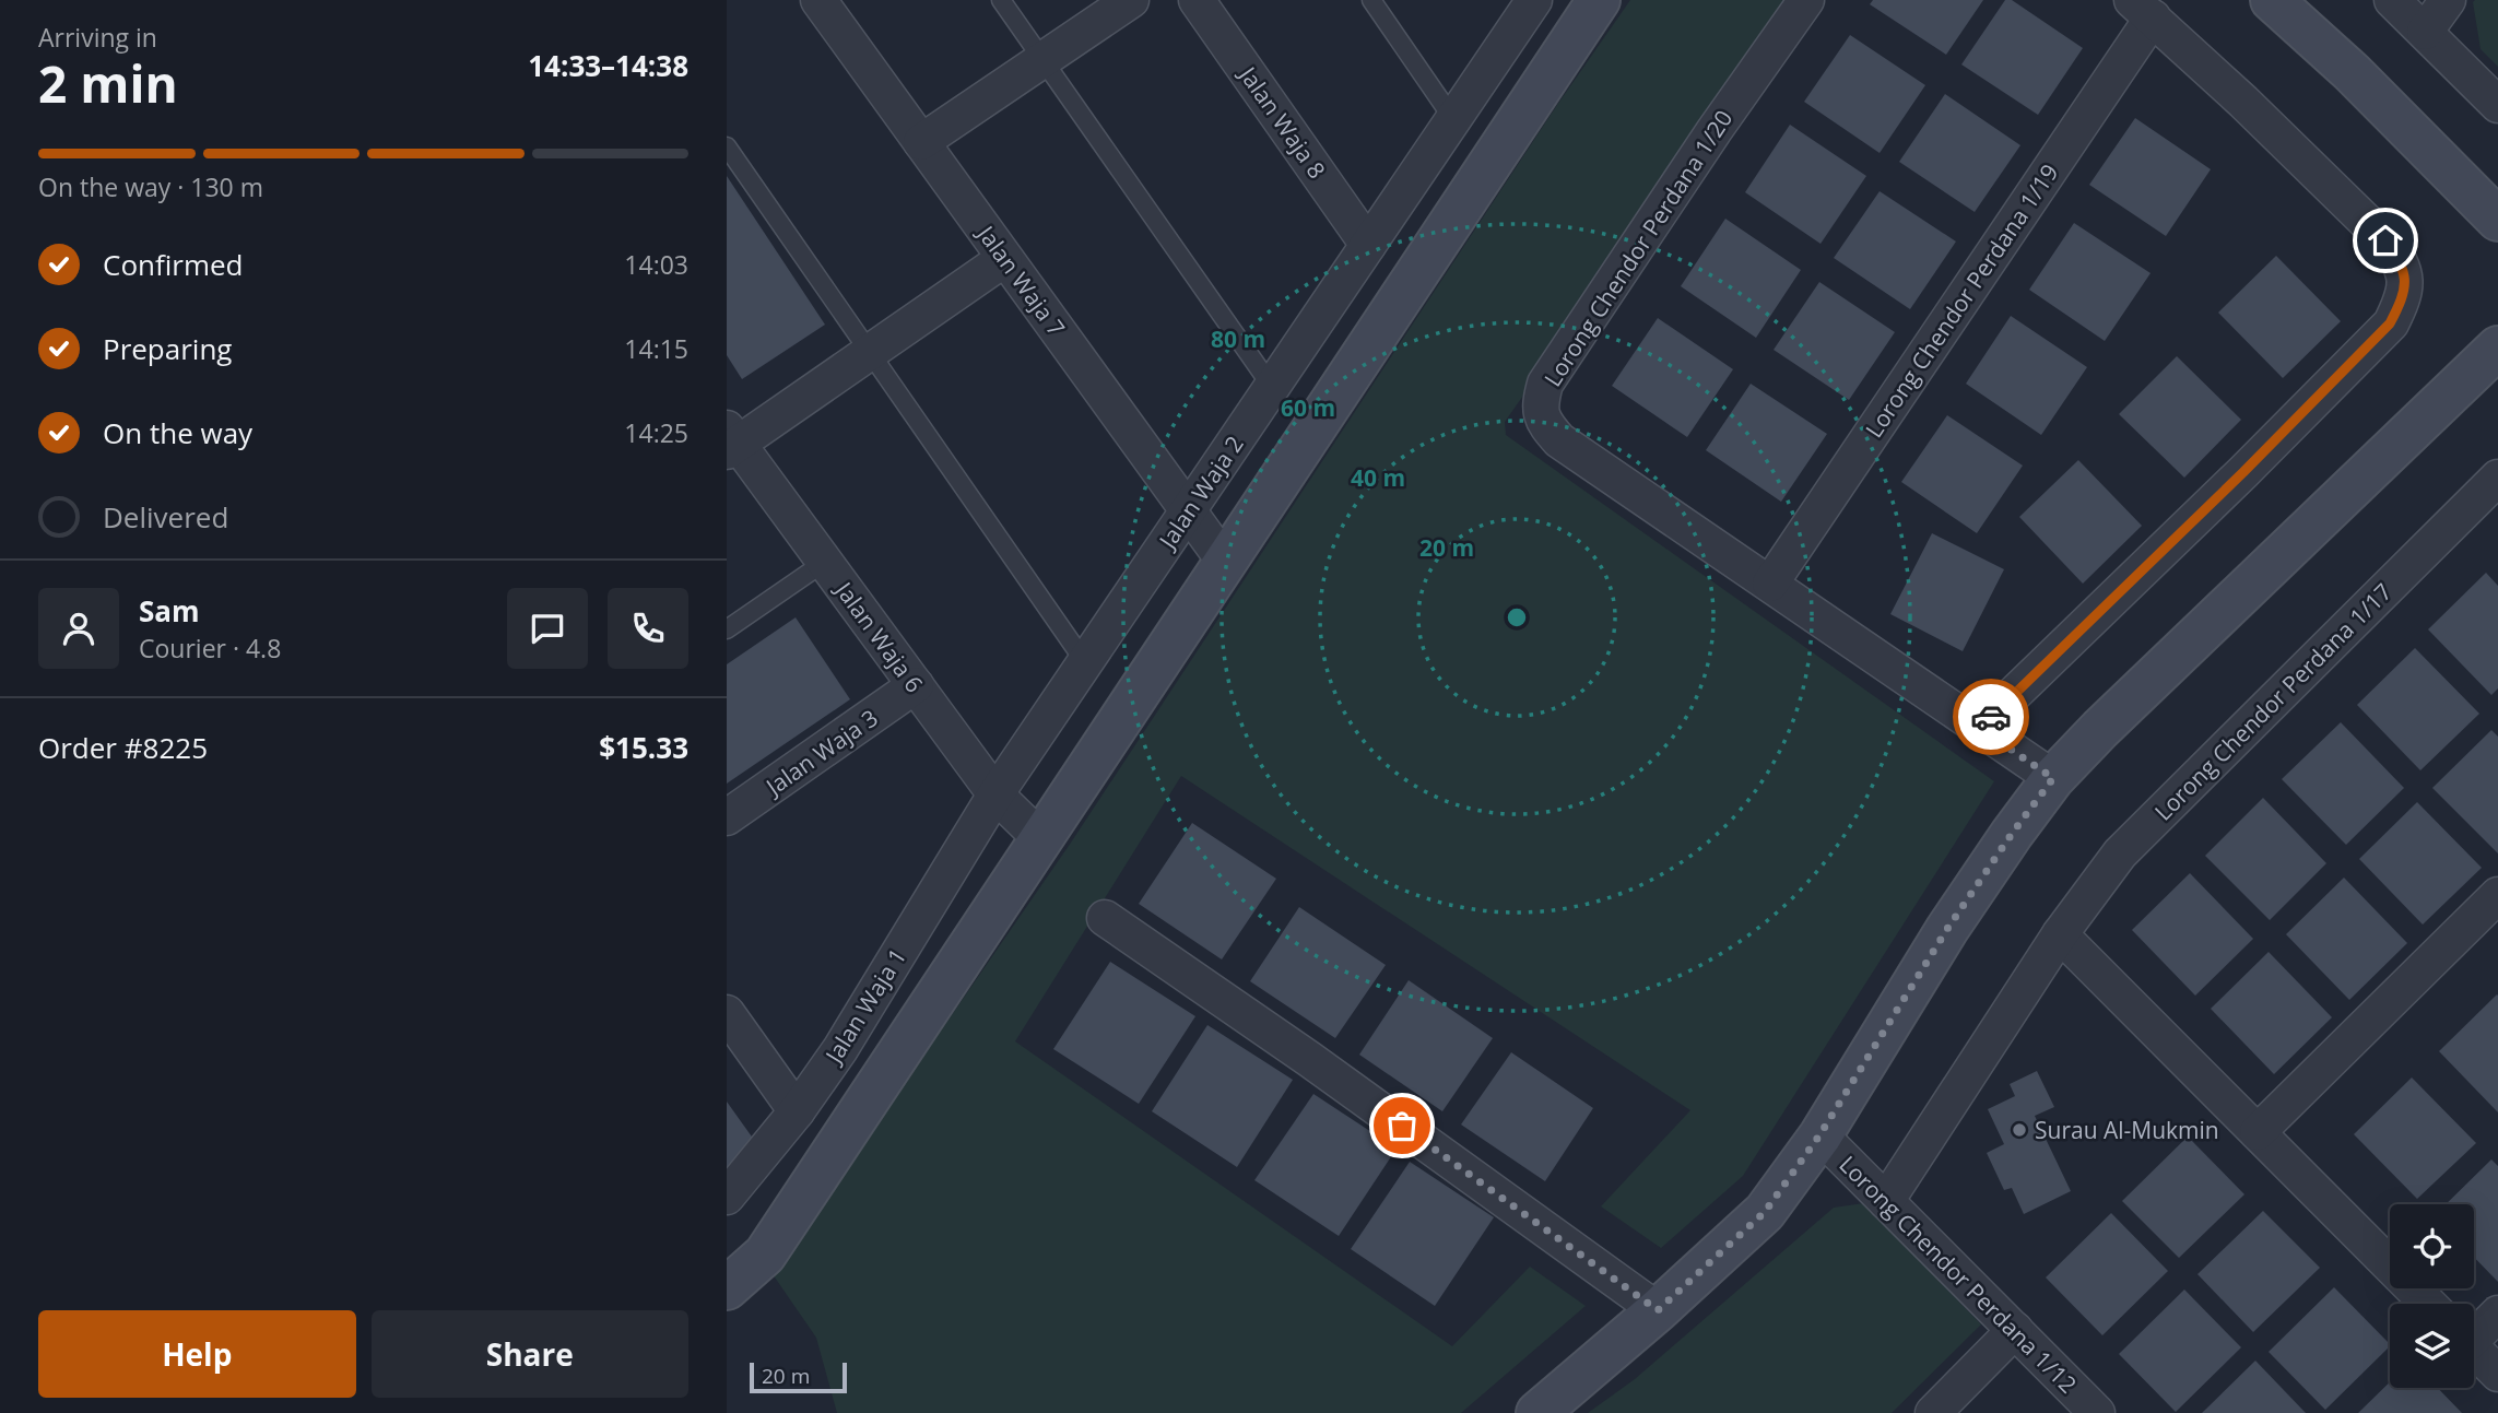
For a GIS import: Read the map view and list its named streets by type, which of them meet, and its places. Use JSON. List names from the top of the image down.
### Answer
{
  "streets": {
    "street": [
      "Jalan Waja 8",
      "Lorong Chendor Perdana 1/20",
      "Jalan Waja 7",
      "Lorong Chendor Perdana 1/19",
      "Jalan Waja 2",
      "Jalan Waja 6",
      "Lorong Chendor Perdana 1/17",
      "Jalan Waja 3",
      "Jalan Waja 1",
      "Lorong Chendor Perdana 1/12"
    ]
  },
  "crossings": [
    ["Jalan Waja 8", "Jalan Waja 2"],
    ["Lorong Chendor Perdana 1/20", "Lorong Chendor Perdana 1/19"],
    ["Jalan Waja 7", "Jalan Waja 2"],
    ["Jalan Waja 2", "Jalan Waja 6"],
    ["Jalan Waja 2", "Jalan Waja 1"],
    ["Jalan Waja 6", "Jalan Waja 3"],
    ["Jalan Waja 6", "Jalan Waja 1"],
    ["Lorong Chendor Perdana 1/17", "Lorong Chendor Perdana 1/12"]
  ],
  "places": ["Surau Al-Mukmin"],
  "scale_bar": "20 m",
  "page": {
    "heading": ["2 min", "Arriving in", "14:33–14:38"],
    "panel": [
      "Sam",
      "Courier · 4.8",
      "Order #8225",
      "$15.33"
    ],
    "bar": "On the way · 130 m",
    "list": [
      ["Confirmed", "14:03"],
      ["Preparing", "14:15"],
      ["On the way", "14:25"],
      "Delivered"
    ],
    "buttons": ["Help", "Share"],
    "scale": "20 m"
  },
  "rings": [
    "80 m",
    "60 m",
    "40 m",
    "20 m"
  ]
}
